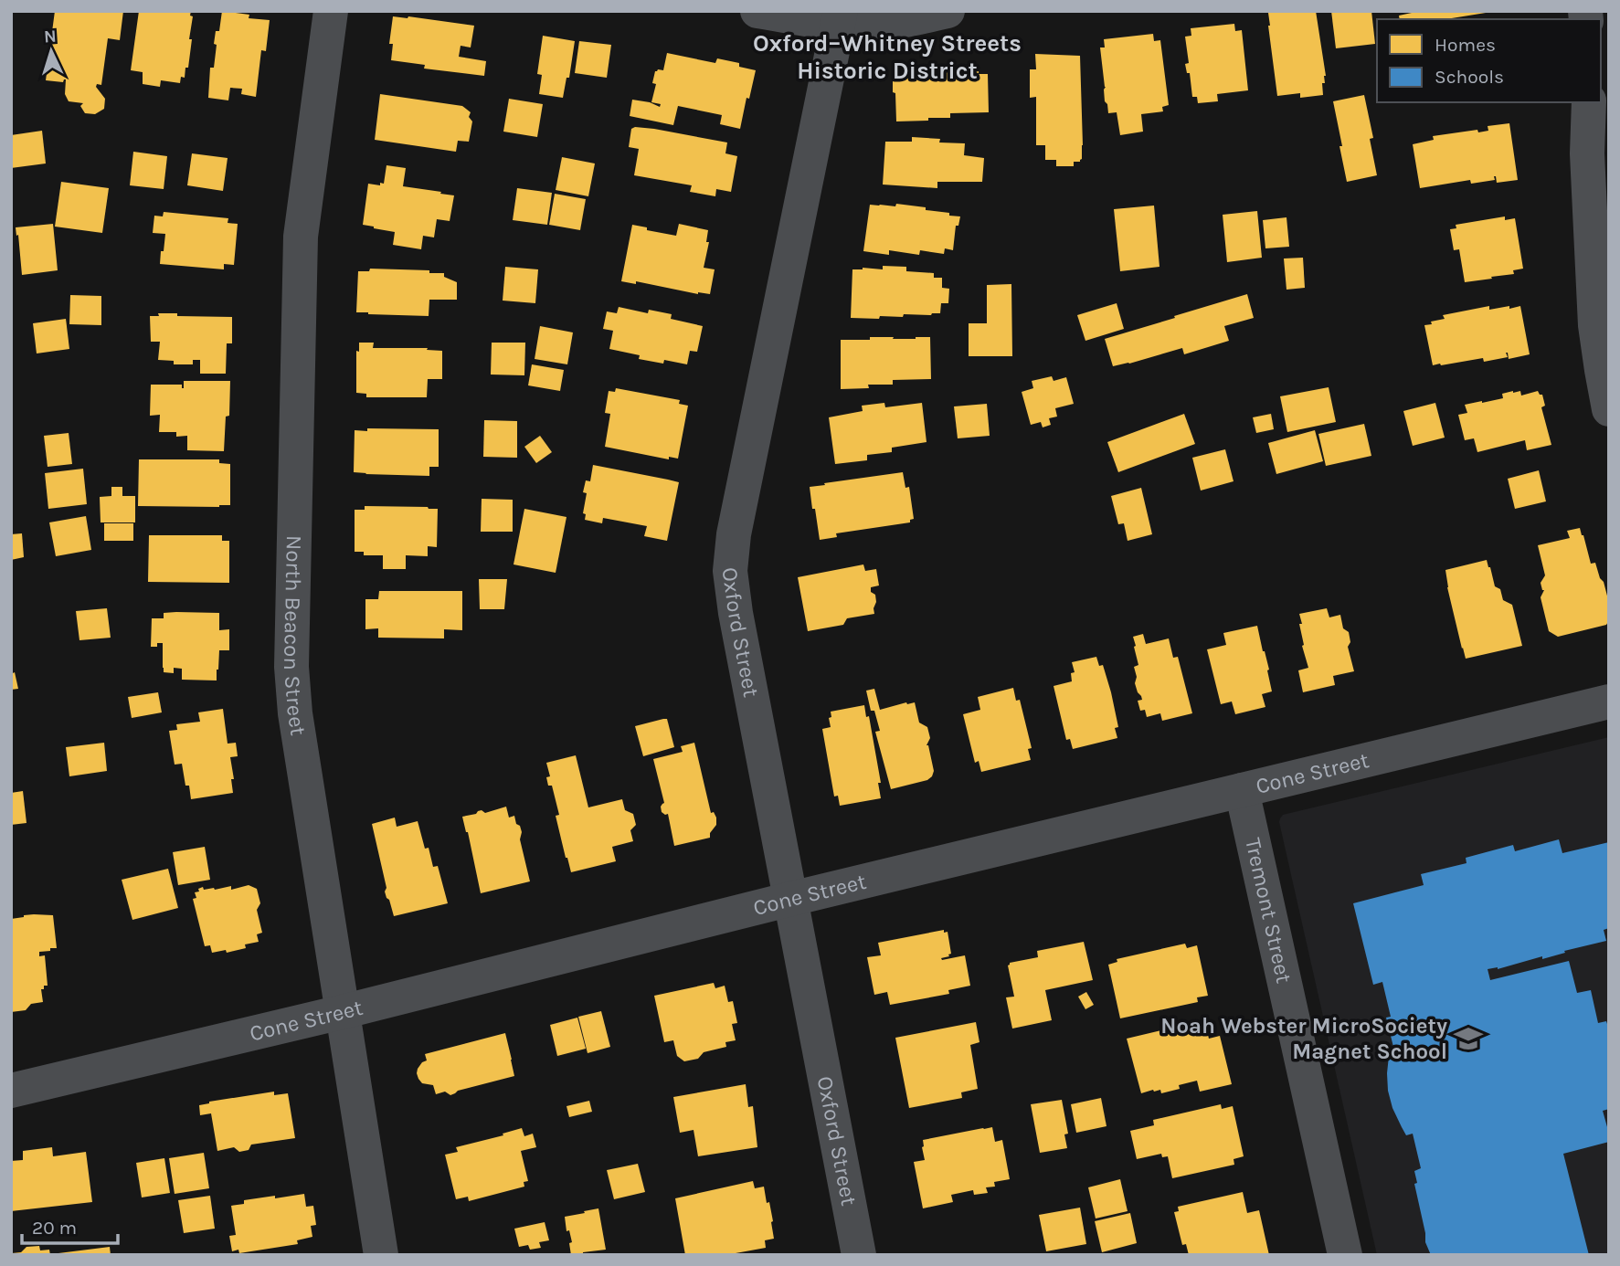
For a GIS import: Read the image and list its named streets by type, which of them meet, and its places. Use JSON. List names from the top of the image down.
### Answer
{
  "streets": {
    "street": [
      "Oxford Street",
      "North Beacon Street",
      "Cone Street",
      "Tremont Street"
    ]
  },
  "crossings": [
    ["Oxford Street", "Cone Street"],
    ["North Beacon Street", "Cone Street"],
    ["Cone Street", "Tremont Street"]
  ],
  "districts": ["Oxford–Whitney Streets Historic District"],
  "places": {
    "school or university": ["Noah Webster MicroSociety Magnet School"]
  },
  "legend": ["Homes", "Schools"],
  "scale_bar": "20 m",
  "north": "top"
}
